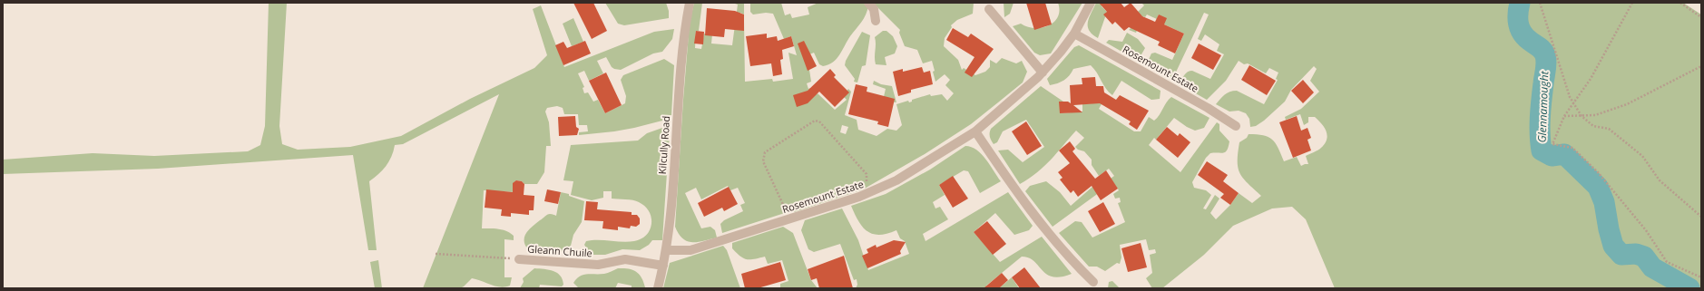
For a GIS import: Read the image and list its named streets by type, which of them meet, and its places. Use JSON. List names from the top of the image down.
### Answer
{
  "streets": {
    "street": ["Rosemount Estate", "Kilcully Road", "Gleann Chuile"]
  },
  "crossings": [
    ["Rosemount Estate", "Kilcully Road"],
    ["Kilcully Road", "Gleann Chuile"]
  ],
  "water": ["Glennamought"]
}
